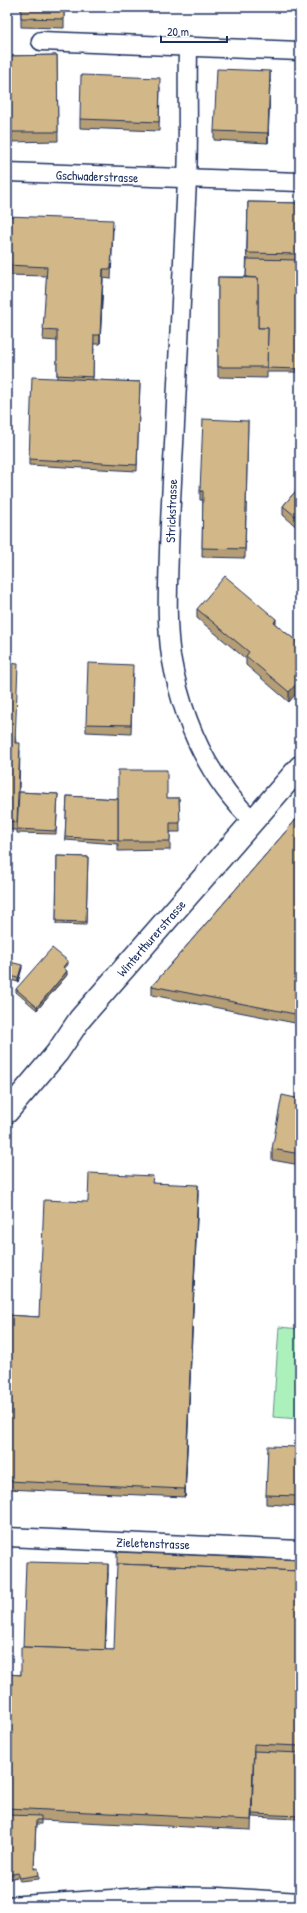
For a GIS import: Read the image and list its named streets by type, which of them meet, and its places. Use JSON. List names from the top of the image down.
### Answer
{
  "streets": {
    "main road": ["Winterthurerstrasse"],
    "street": ["Gschwaderstrasse", "Strickstrasse", "Zieletenstrasse"]
  },
  "crossings": [
    ["Gschwaderstrasse", "Strickstrasse"],
    ["Strickstrasse", "Winterthurerstrasse"]
  ],
  "scale_bar": "20 m"
}
